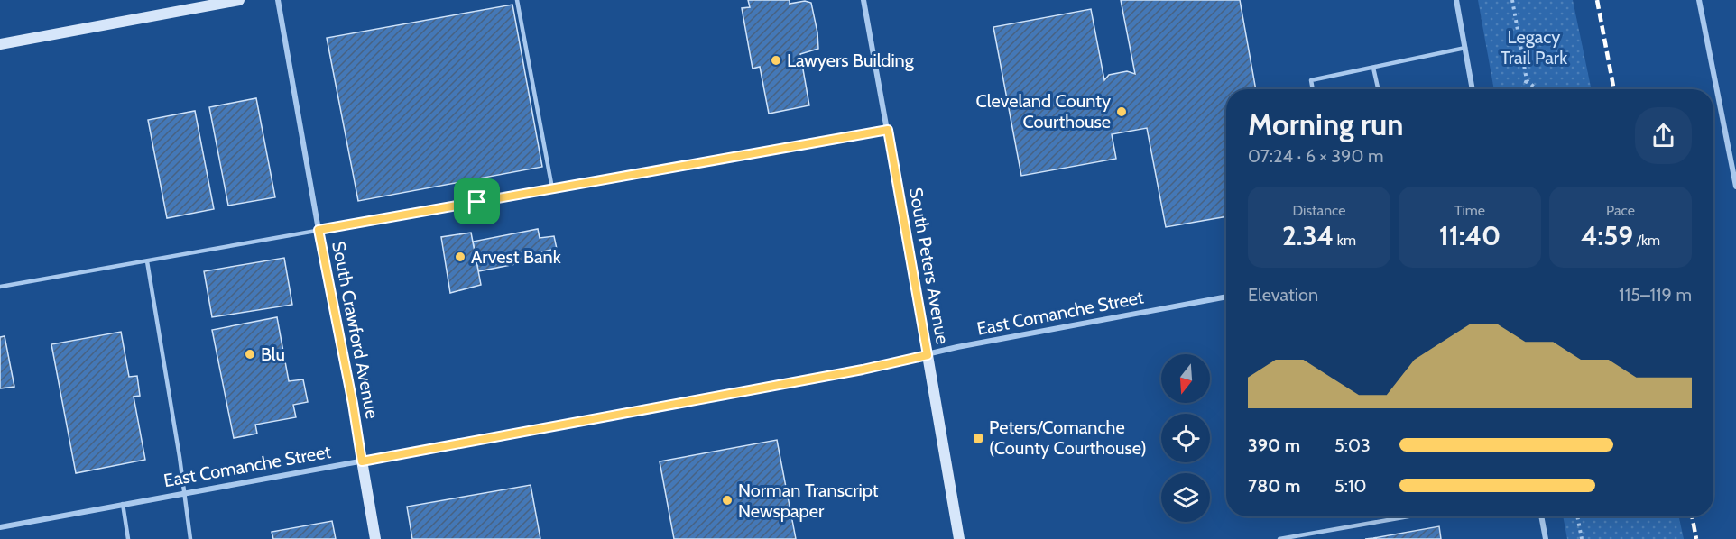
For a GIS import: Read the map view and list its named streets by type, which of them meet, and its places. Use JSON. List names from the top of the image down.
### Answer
{
  "streets": {
    "street": ["South Peters Avenue", "East Comanche Street", "South Crawford Avenue"]
  },
  "crossings": [
    ["South Peters Avenue", "East Comanche Street"],
    ["East Comanche Street", "South Crawford Avenue"]
  ],
  "parks": ["Legacy Trail Park"],
  "places": {
    "other": [
      "Lawyers Building",
      "Cleveland County Courthouse",
      "Arvest Bank",
      "Blu",
      "Norman Transcript Newspaper"
    ],
    "transit": ["Peters/Comanche (County Courthouse)"]
  },
  "north": "bottom",
  "page": {
    "heading": ["Morning run", "07:24 · 6 × 390 m"],
    "stats": [
      ["Distance", "2.34 km"],
      ["Time", "11:40"],
      ["Pace", "4:59 /km"]
    ],
    "chart": ["Elevation", "115–119 m"],
    "list": [
      {
        "name": "390 m",
        "note": "5:03"
      },
      {
        "name": "780 m",
        "note": "5:10"
      }
    ]
  }
}
